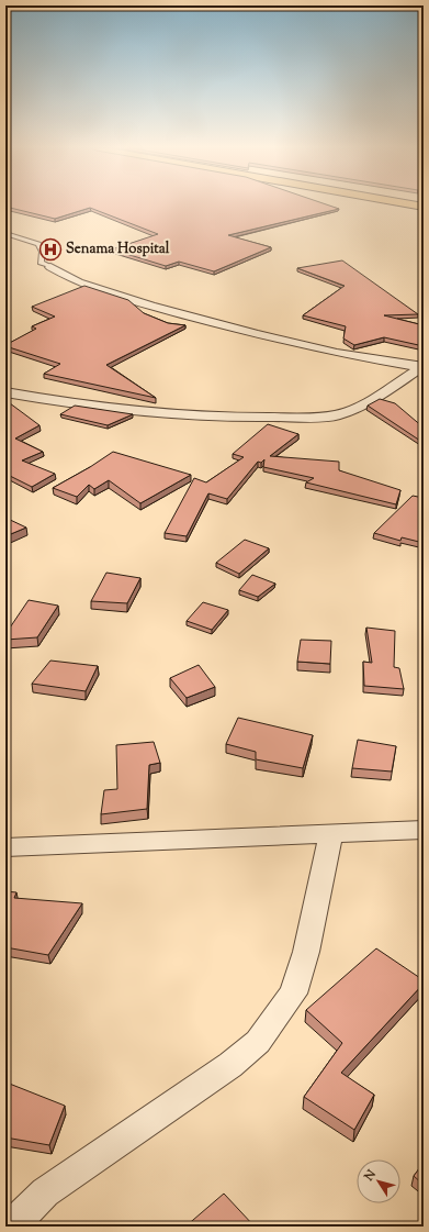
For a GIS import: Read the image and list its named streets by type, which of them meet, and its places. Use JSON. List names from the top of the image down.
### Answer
{
  "places": {
    "hospital": ["Senama Hospital"]
  },
  "north": "top left"
}
